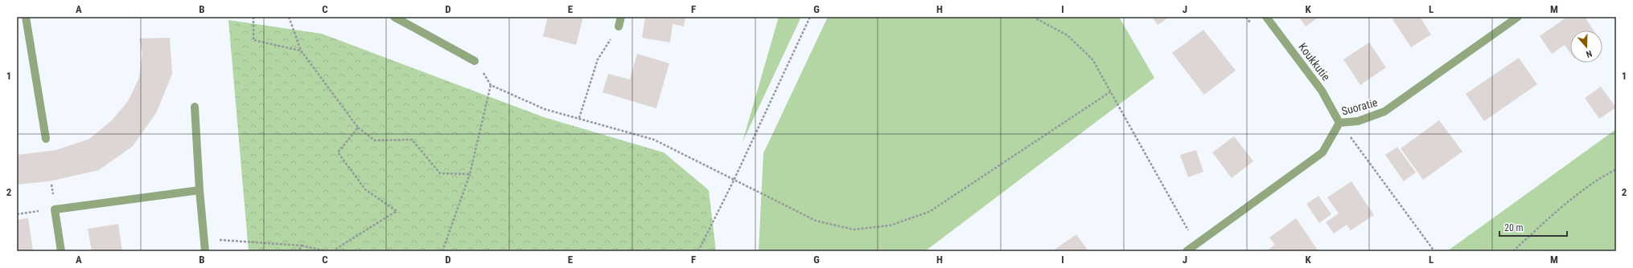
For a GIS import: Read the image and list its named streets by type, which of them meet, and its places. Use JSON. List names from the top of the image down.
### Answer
{
  "streets": {
    "street": ["Koukkutie", "Suoratie"]
  },
  "crossings": [
    ["Koukkutie", "Suoratie"]
  ],
  "scale_bar": "20 m",
  "north": "bottom",
  "grid": {
    "columns": [
      "A",
      "B",
      "C",
      "D",
      "E",
      "F",
      "G",
      "H",
      "I",
      "J",
      "K",
      "L",
      "M"
    ],
    "rows": ["1", "2"]
  }
}
